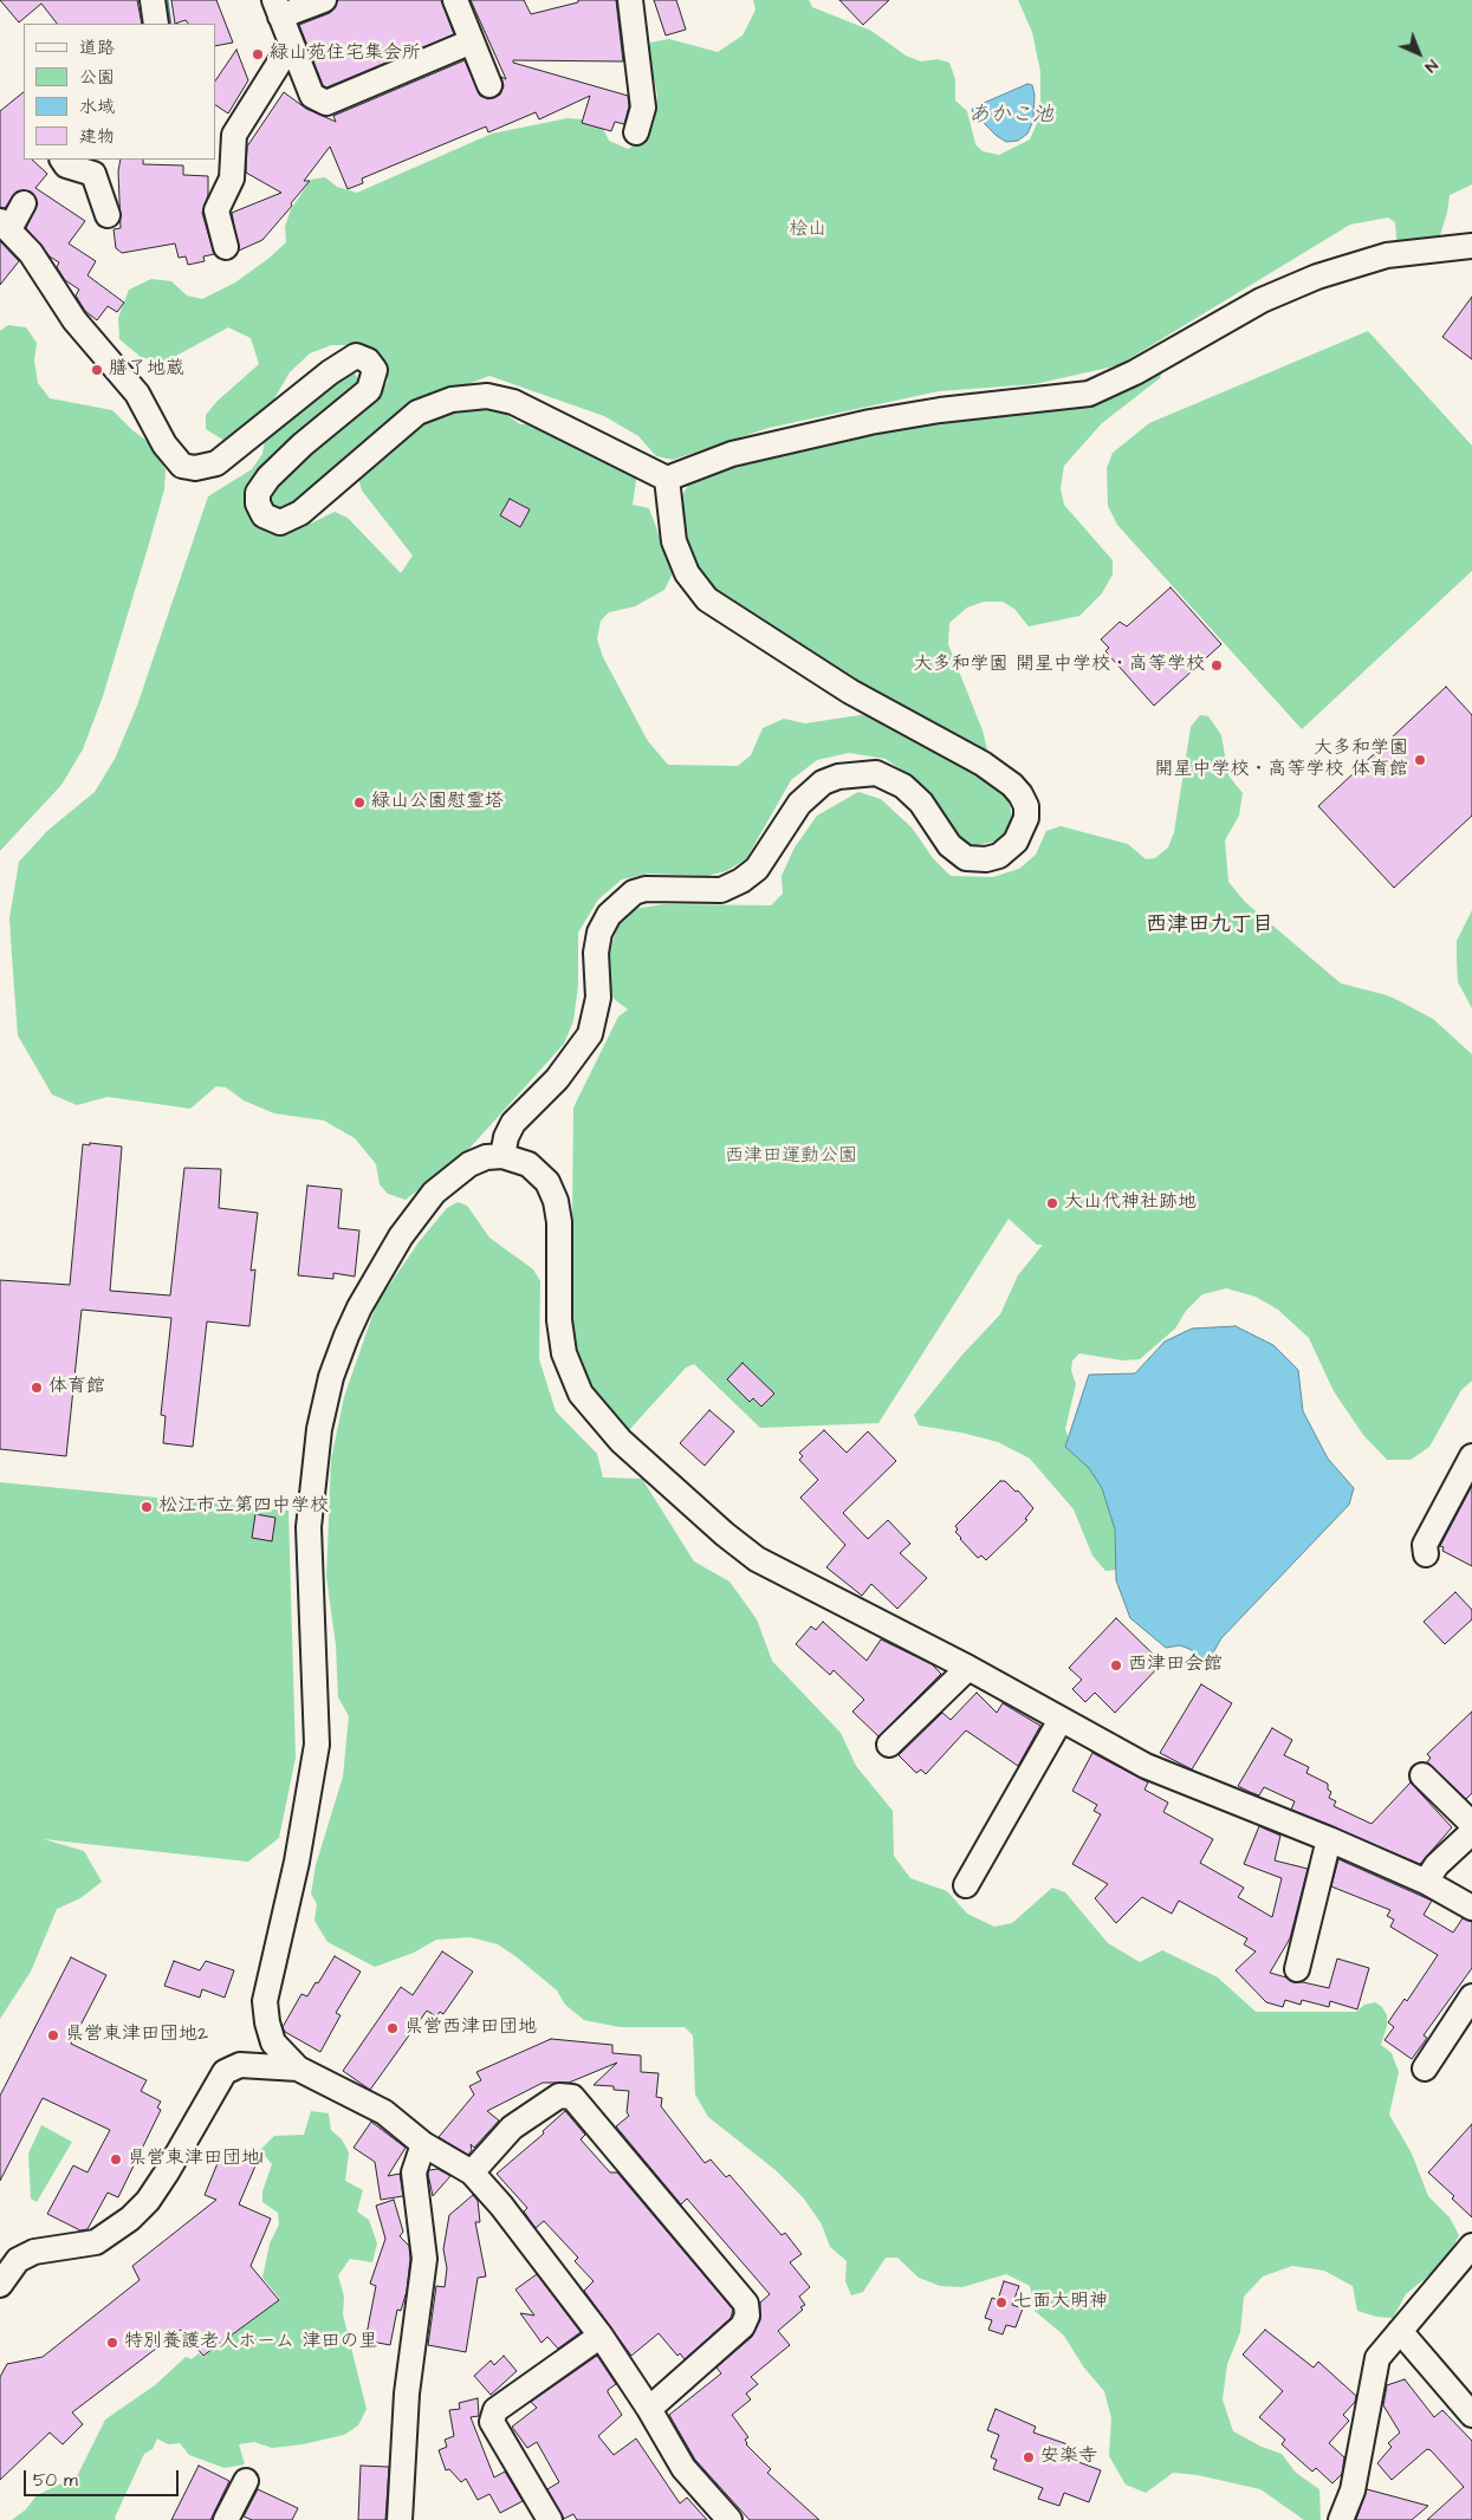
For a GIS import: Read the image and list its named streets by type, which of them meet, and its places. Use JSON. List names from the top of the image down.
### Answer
{
  "districts": ["西津田九丁目"],
  "water": ["あかこ池"],
  "parks": ["桧山", "西津田運動公園"],
  "places": [
    "緑山苑住宅集会所",
    "膳了地蔵",
    "大多和学園 開星中学校・高等学校",
    "大多和学園 開星中学校・高等学校 体育館",
    "緑山公園慰霊塔",
    "大山代神社跡地",
    "体育館",
    "松江市立第四中学校",
    "西津田会館",
    "県営西津田団地",
    "県営東津田団地2",
    "県営東津田団地1",
    "七面大明神",
    "特別養護老人ホーム 津田の里",
    "安楽寺"
  ],
  "legend": [
    "道路",
    "公園",
    "水域",
    "建物"
  ],
  "scale_bar": "50 m",
  "north": "bottom right"
}
